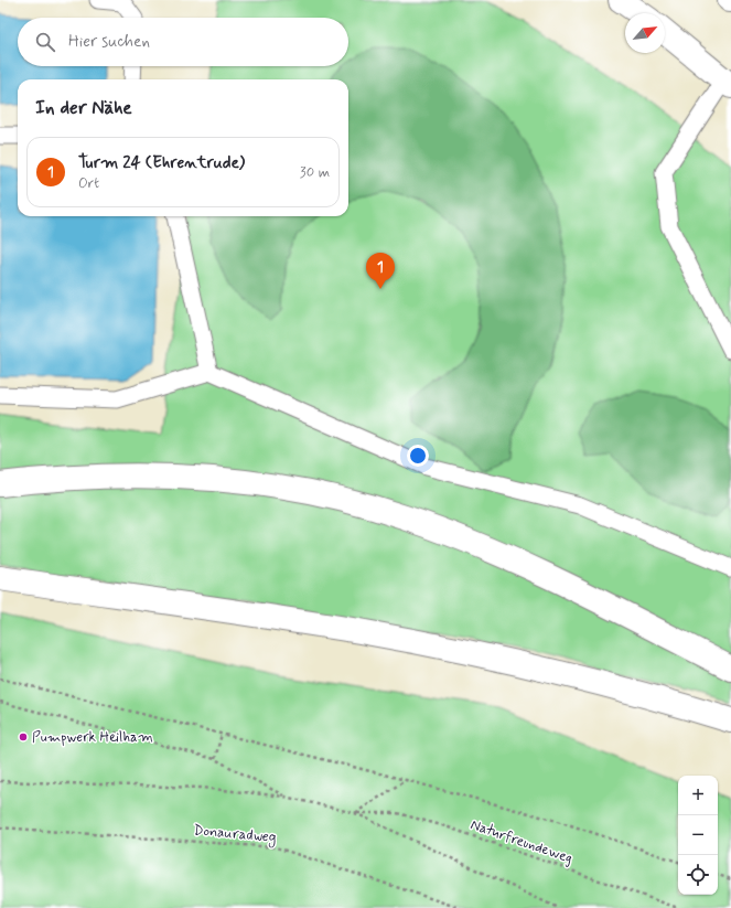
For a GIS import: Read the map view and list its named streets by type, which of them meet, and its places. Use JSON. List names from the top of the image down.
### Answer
{
  "streets": {
    "path": ["Donauradweg", "Naturfreundeweg"]
  },
  "places": ["Pumpwerk Heilham"],
  "north": "top right",
  "page": {
    "search": "Hier suchen",
    "heading": "In der Nähe",
    "list": [
      {
        "mark": "1",
        "name": "Turm 24 (Ehrentrude)",
        "note": "Ort",
        "value": "30 m"
      }
    ],
    "pins": "1",
    "map_buttons": ["+", "−"]
  }
}
